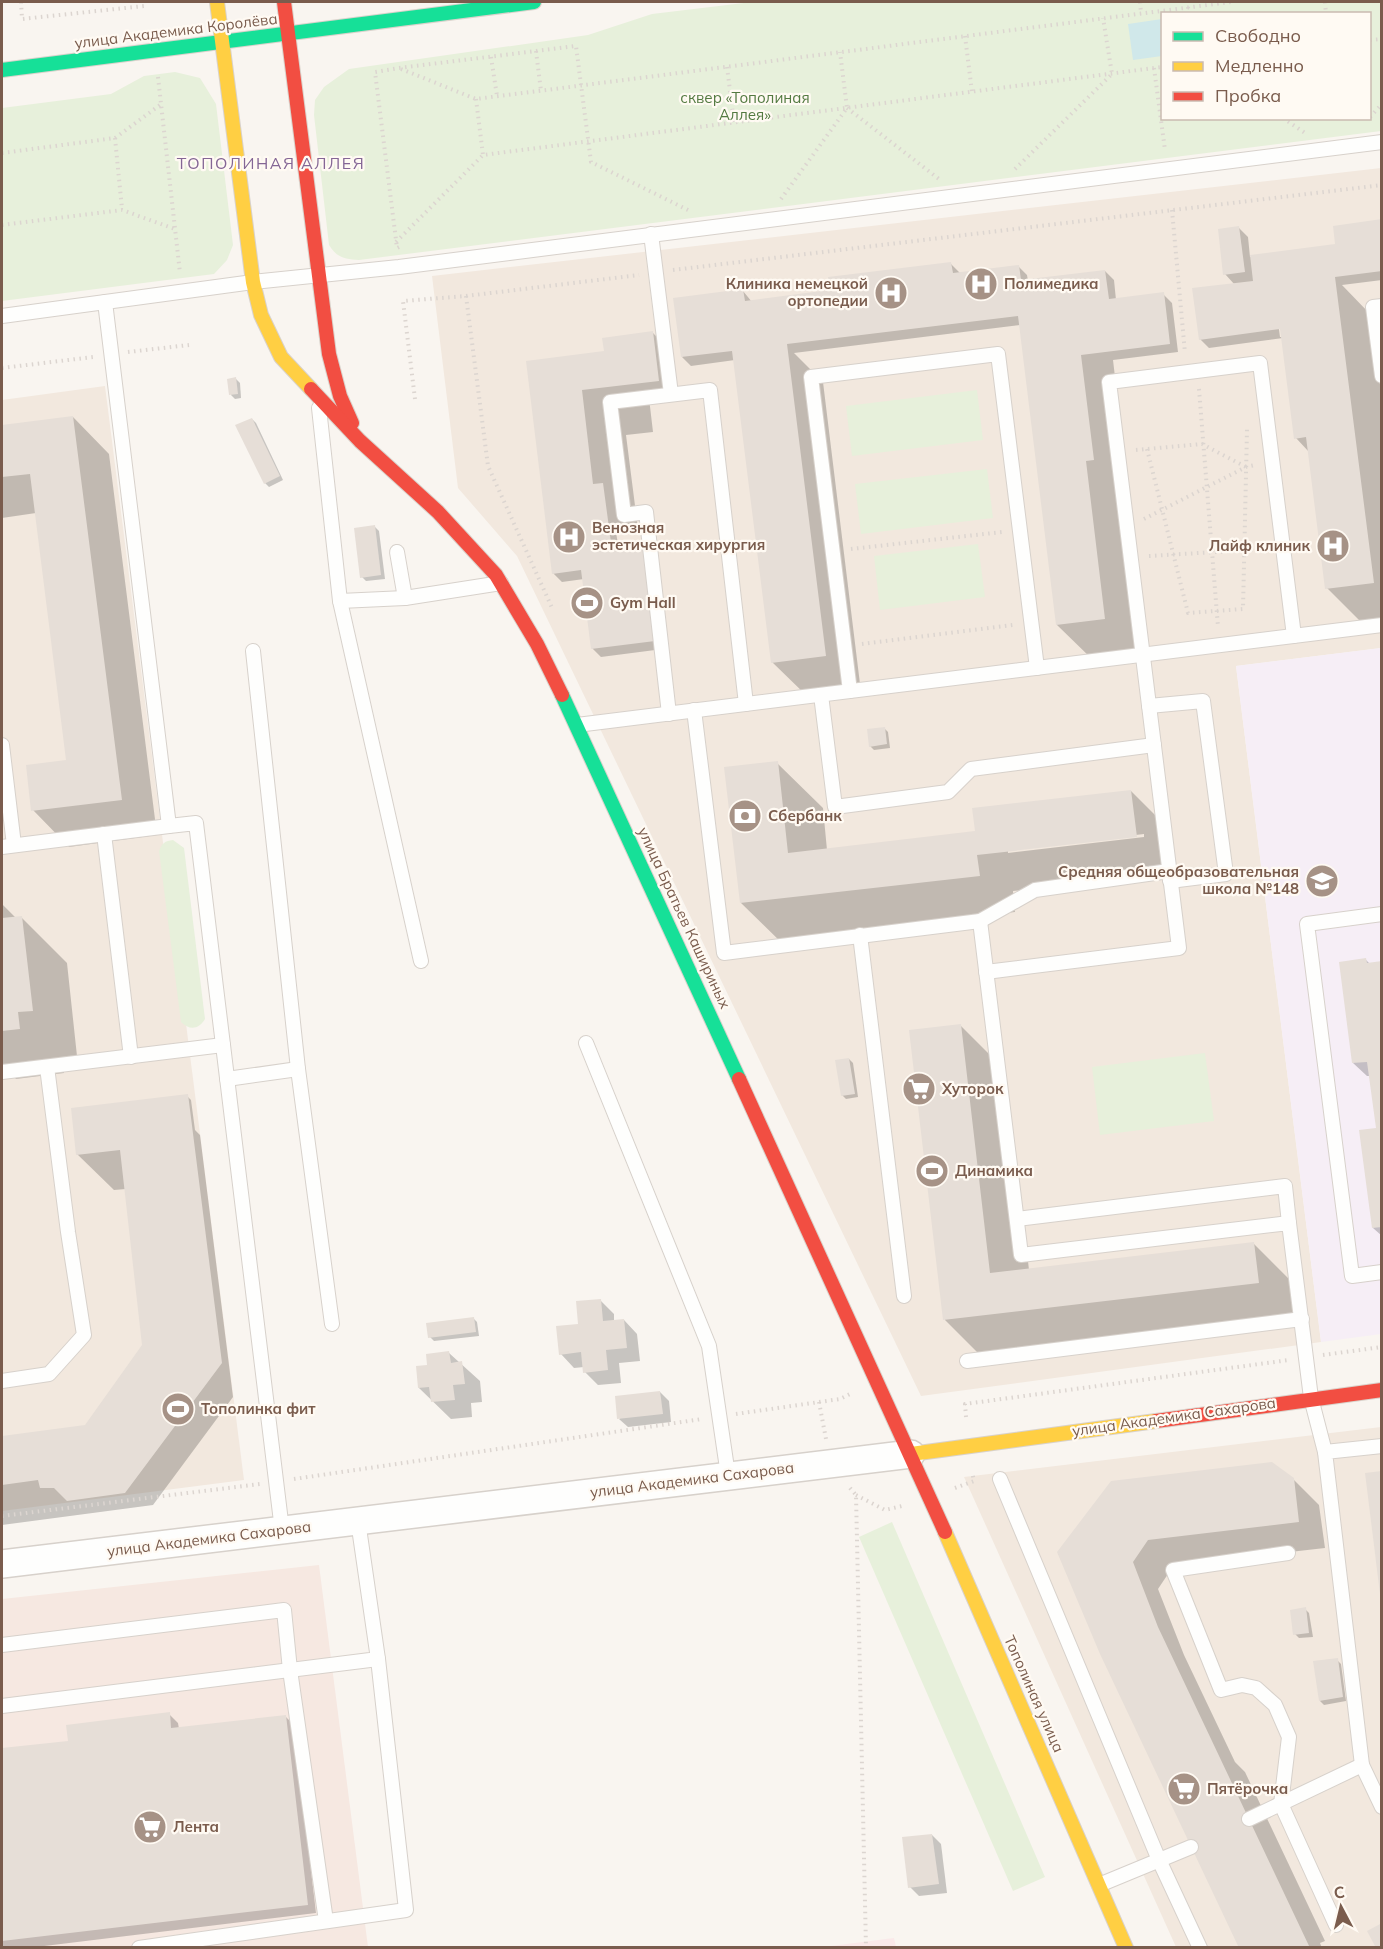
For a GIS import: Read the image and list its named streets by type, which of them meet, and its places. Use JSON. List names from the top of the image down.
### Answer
{
  "streets": {
    "main road": [
      "улица Академика Королёва",
      "улица Братьев Кашириных",
      "улица Академика Сахарова",
      "Тополиная улица"
    ]
  },
  "crossings": [
    ["улица Академика Королёва", "улица Братьев Кашириных"],
    ["улица Братьев Кашириных", "улица Академика Сахарова"],
    ["улица Братьев Кашириных", "Тополиная улица"],
    ["улица Академика Сахарова", "Тополиная улица"]
  ],
  "districts": ["ТОПОЛИНАЯ АЛЛЕЯ"],
  "parks": ["сквер «Тополиная Аллея»"],
  "places": {
    "hospital": [
      "Полимедика",
      "Клиника немецкой ортопедии",
      "Венозная эстетическая хирургия",
      "Лайф клиник"
    ],
    "sports": ["Gym Hall", "Динамика", "Тополинка фит"],
    "bank": ["Сбербанк"],
    "school or university": ["Средняя общеобразовательная школа №148"],
    "supermarket": ["Хуторок", "Пятёрочка", "Лента"]
  },
  "legend": ["Свободно", "Медленно", "Пробка"],
  "north": "top"
}
